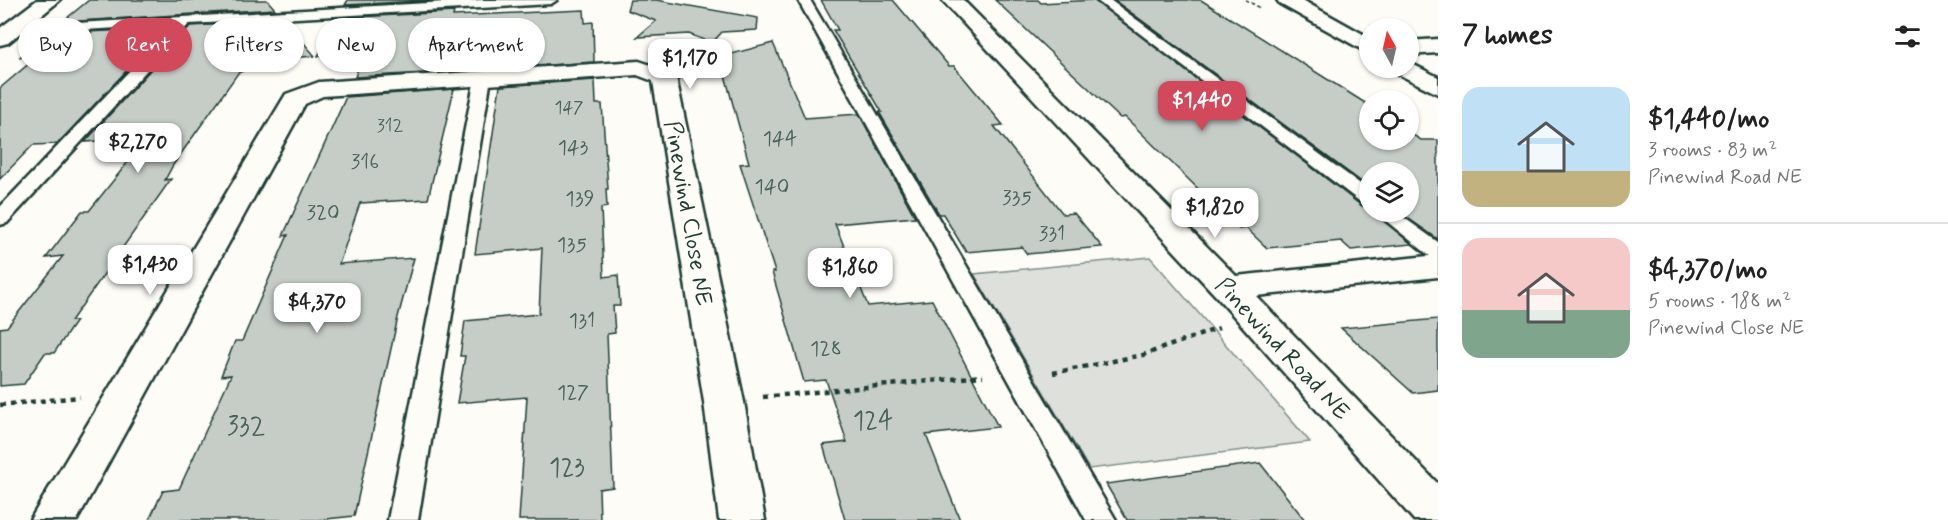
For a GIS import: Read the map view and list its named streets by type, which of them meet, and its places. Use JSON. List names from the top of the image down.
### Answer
{
  "streets": {
    "street": ["Pinewind Close NE", "Pinewind Road NE"]
  },
  "house_numbers": [
    "147",
    "312",
    "144",
    "143",
    "316",
    "140",
    "335",
    "139",
    "320",
    "331",
    "135",
    "131",
    "128",
    "127",
    "124",
    "332",
    "123"
  ],
  "north": "top",
  "page": {
    "heading": "7 homes",
    "chip": [
      "Buy",
      "Rent",
      "Filters",
      "New",
      "Apartment"
    ],
    "price": [
      "$1,170",
      "$1,440",
      "$2,270",
      "$1,820",
      "$1,430",
      "$1,860",
      "$4,370"
    ],
    "list": [
      {
        "name": "$1,440/mo",
        "note": "3 rooms · 83 m² · Pinewind Road NE"
      },
      {
        "name": "$4,370/mo",
        "note": "5 rooms · 188 m² · Pinewind Close NE"
      }
    ]
  }
}
